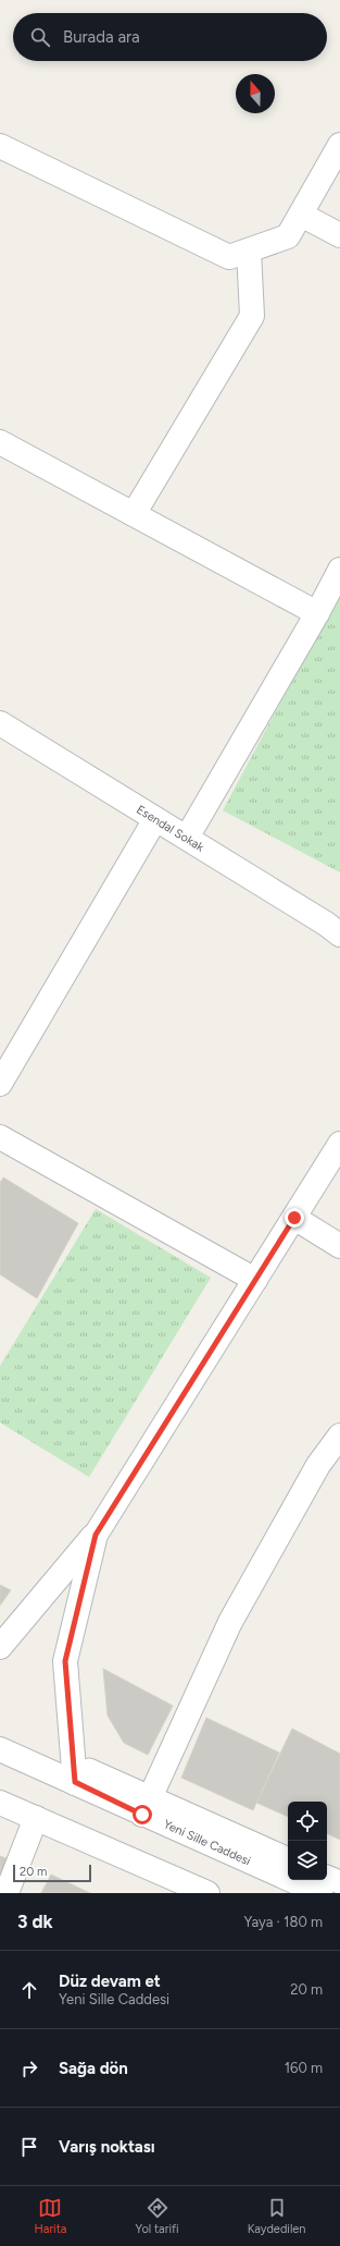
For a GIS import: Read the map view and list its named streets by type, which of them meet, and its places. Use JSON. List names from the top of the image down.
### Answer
{
  "streets": {
    "street": ["Esendal Sokak", "Yeni Sille Caddesi"]
  },
  "scale_bar": "20 m",
  "north": "top",
  "page": {
    "search": "Burada ara",
    "scale": "20 m",
    "heading": ["3 dk", "Yaya · 180 m"],
    "list": [
      ["Düz devam et", "Yeni Sille Caddesi", "20 m"],
      ["Sağa dön", "160 m"],
      "Varış noktası"
    ],
    "nav": ["Harita", "Yol tarifi", "Kaydedilen"]
  }
}
